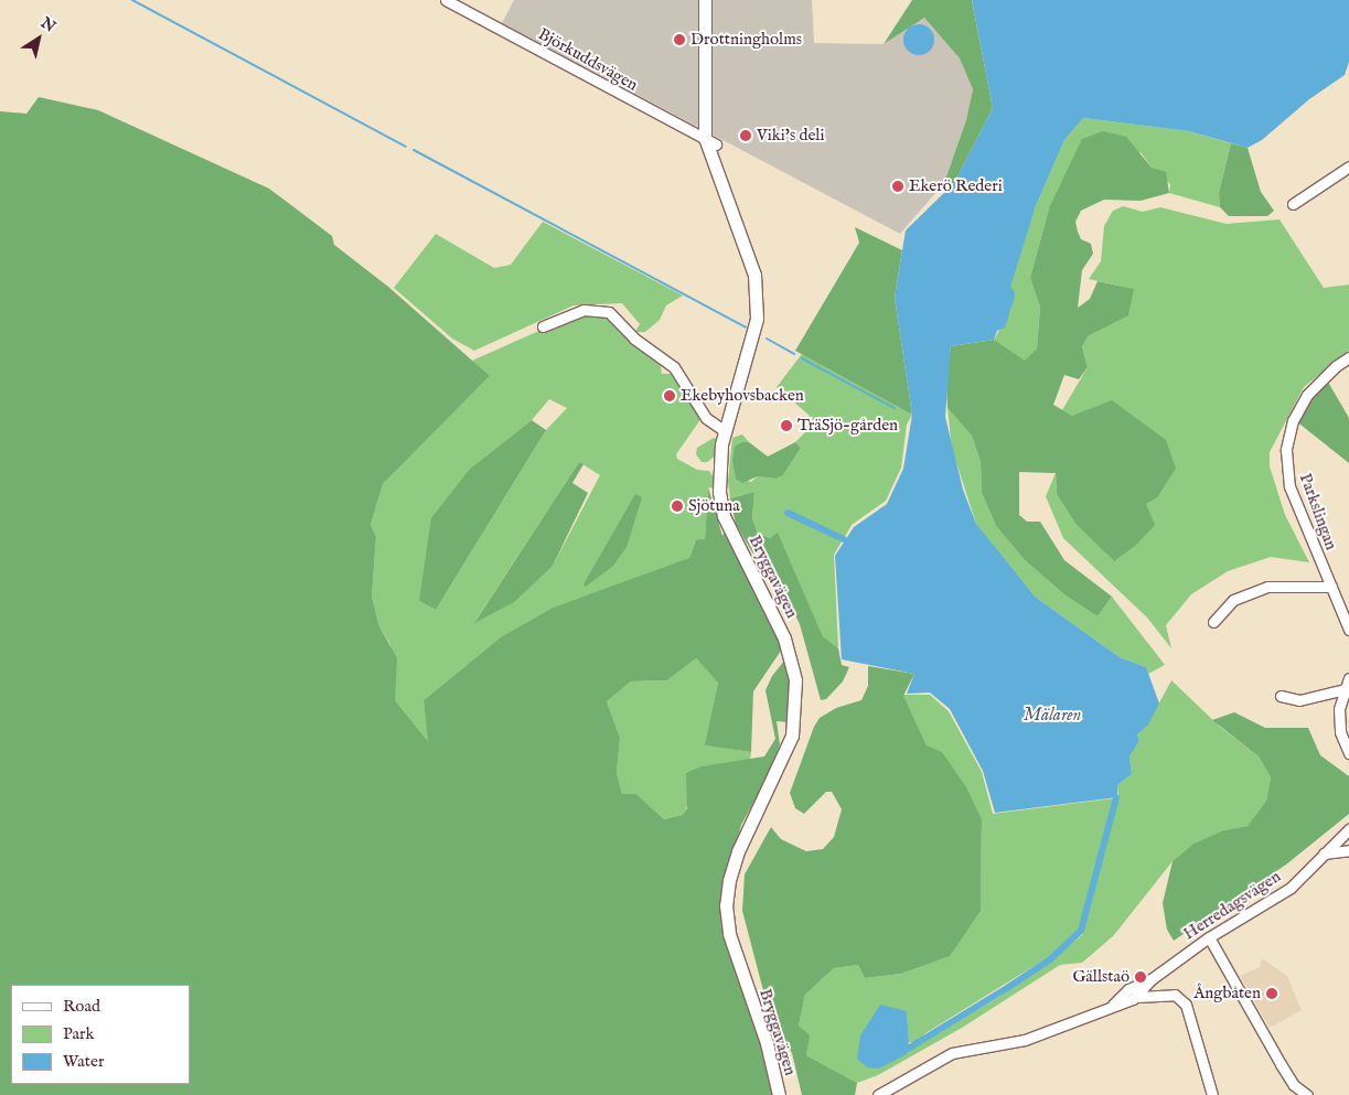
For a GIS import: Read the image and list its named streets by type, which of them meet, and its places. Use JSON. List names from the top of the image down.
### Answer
{
  "streets": {
    "main road": ["Bryggavägen"],
    "street": ["Björkuddsvägen", "Parkslingan", "Herredagsvägen"]
  },
  "crossings": [
    ["Björkuddsvägen", "Bryggavägen"]
  ],
  "water": ["Mälaren"],
  "places": [
    "Drottningholms",
    "Viki's deli",
    "Ekerö Rederi",
    "Ekebyhovsbacken",
    "TräSjö-gården",
    "Sjötuna",
    "Gällstaö",
    "Ångbåten"
  ],
  "legend": ["Road", "Park", "Water"],
  "north": "top right"
}
